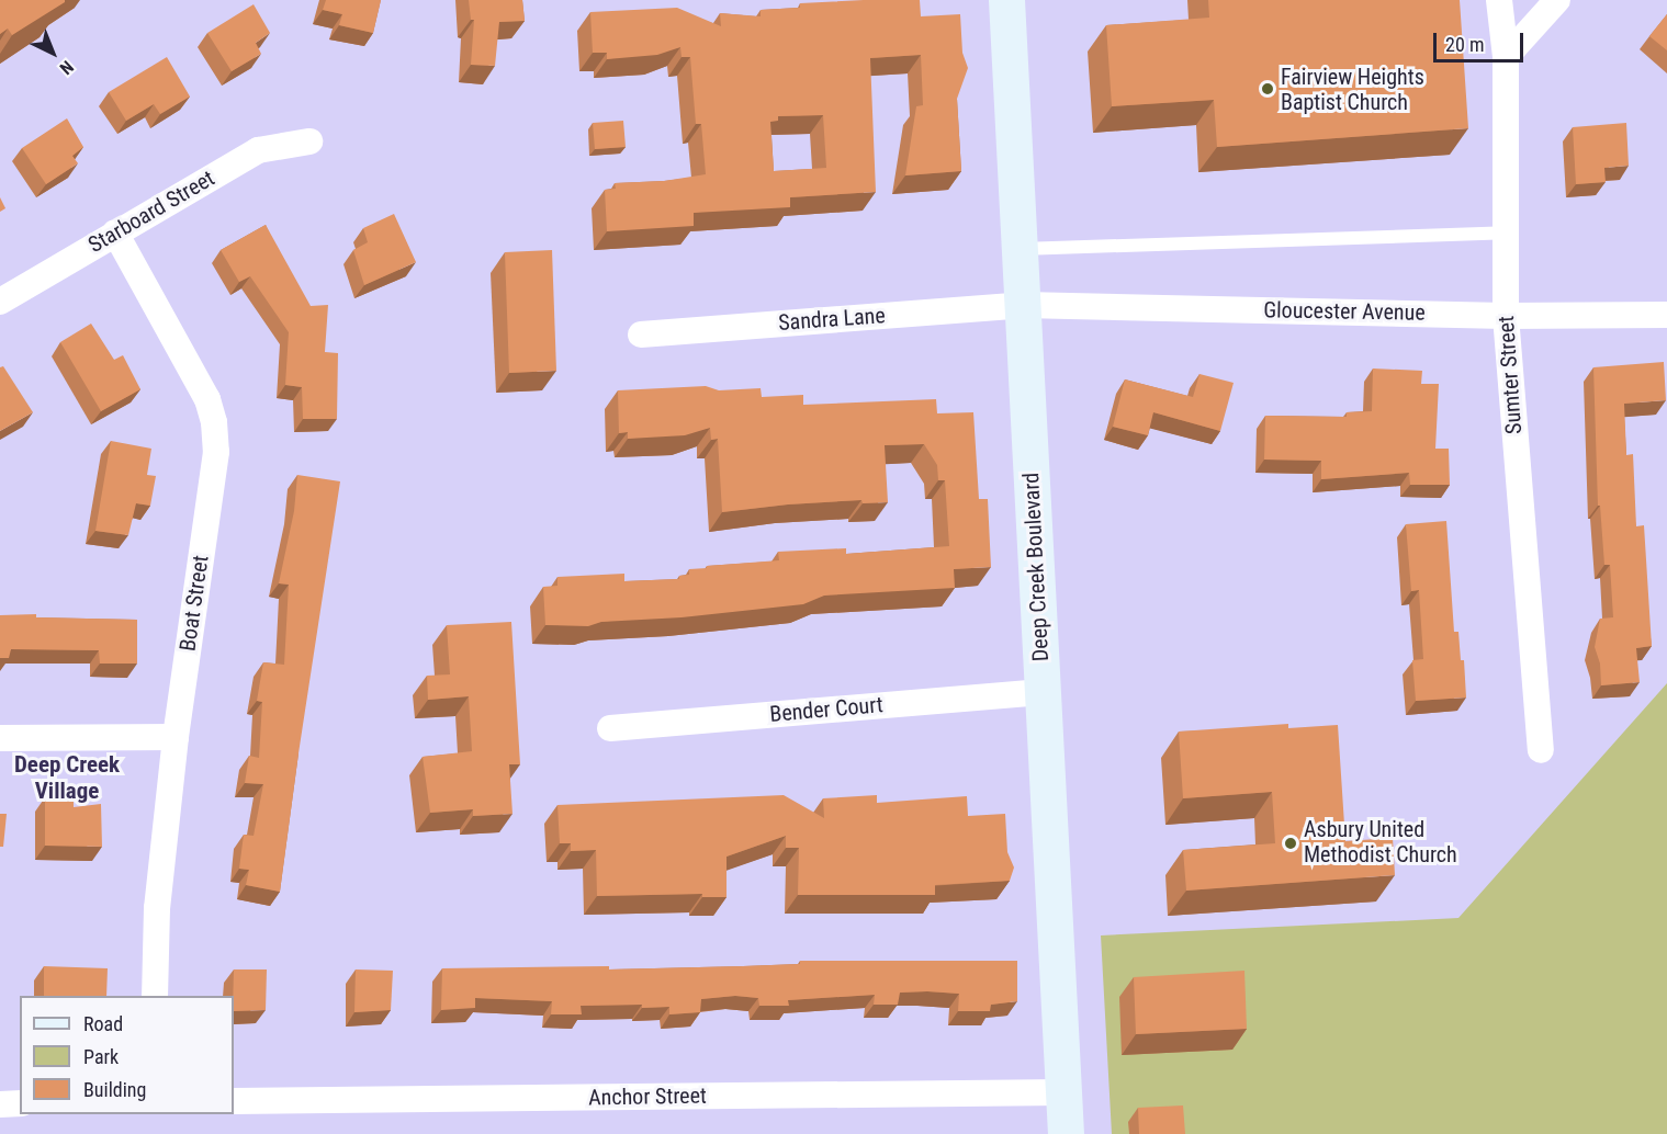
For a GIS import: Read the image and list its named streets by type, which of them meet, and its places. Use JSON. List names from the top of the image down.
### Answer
{
  "streets": {
    "street": [
      "Starboard Street",
      "Gloucester Avenue",
      "Sandra Lane",
      "Sumter Street",
      "Deep Creek Boulevard",
      "Boat Street",
      "Bender Court",
      "Anchor Street"
    ]
  },
  "crossings": [
    ["Starboard Street", "Boat Street"],
    ["Gloucester Avenue", "Sandra Lane"],
    ["Gloucester Avenue", "Sumter Street"],
    ["Gloucester Avenue", "Deep Creek Boulevard"],
    ["Sandra Lane", "Deep Creek Boulevard"],
    ["Deep Creek Boulevard", "Bender Court"],
    ["Deep Creek Boulevard", "Anchor Street"]
  ],
  "districts": ["Deep Creek Village"],
  "places": ["Fairview Heights Baptist Church", "Asbury United Methodist Church"],
  "legend": ["Road", "Park", "Building"],
  "scale_bar": "20 m",
  "north": "bottom right"
}
